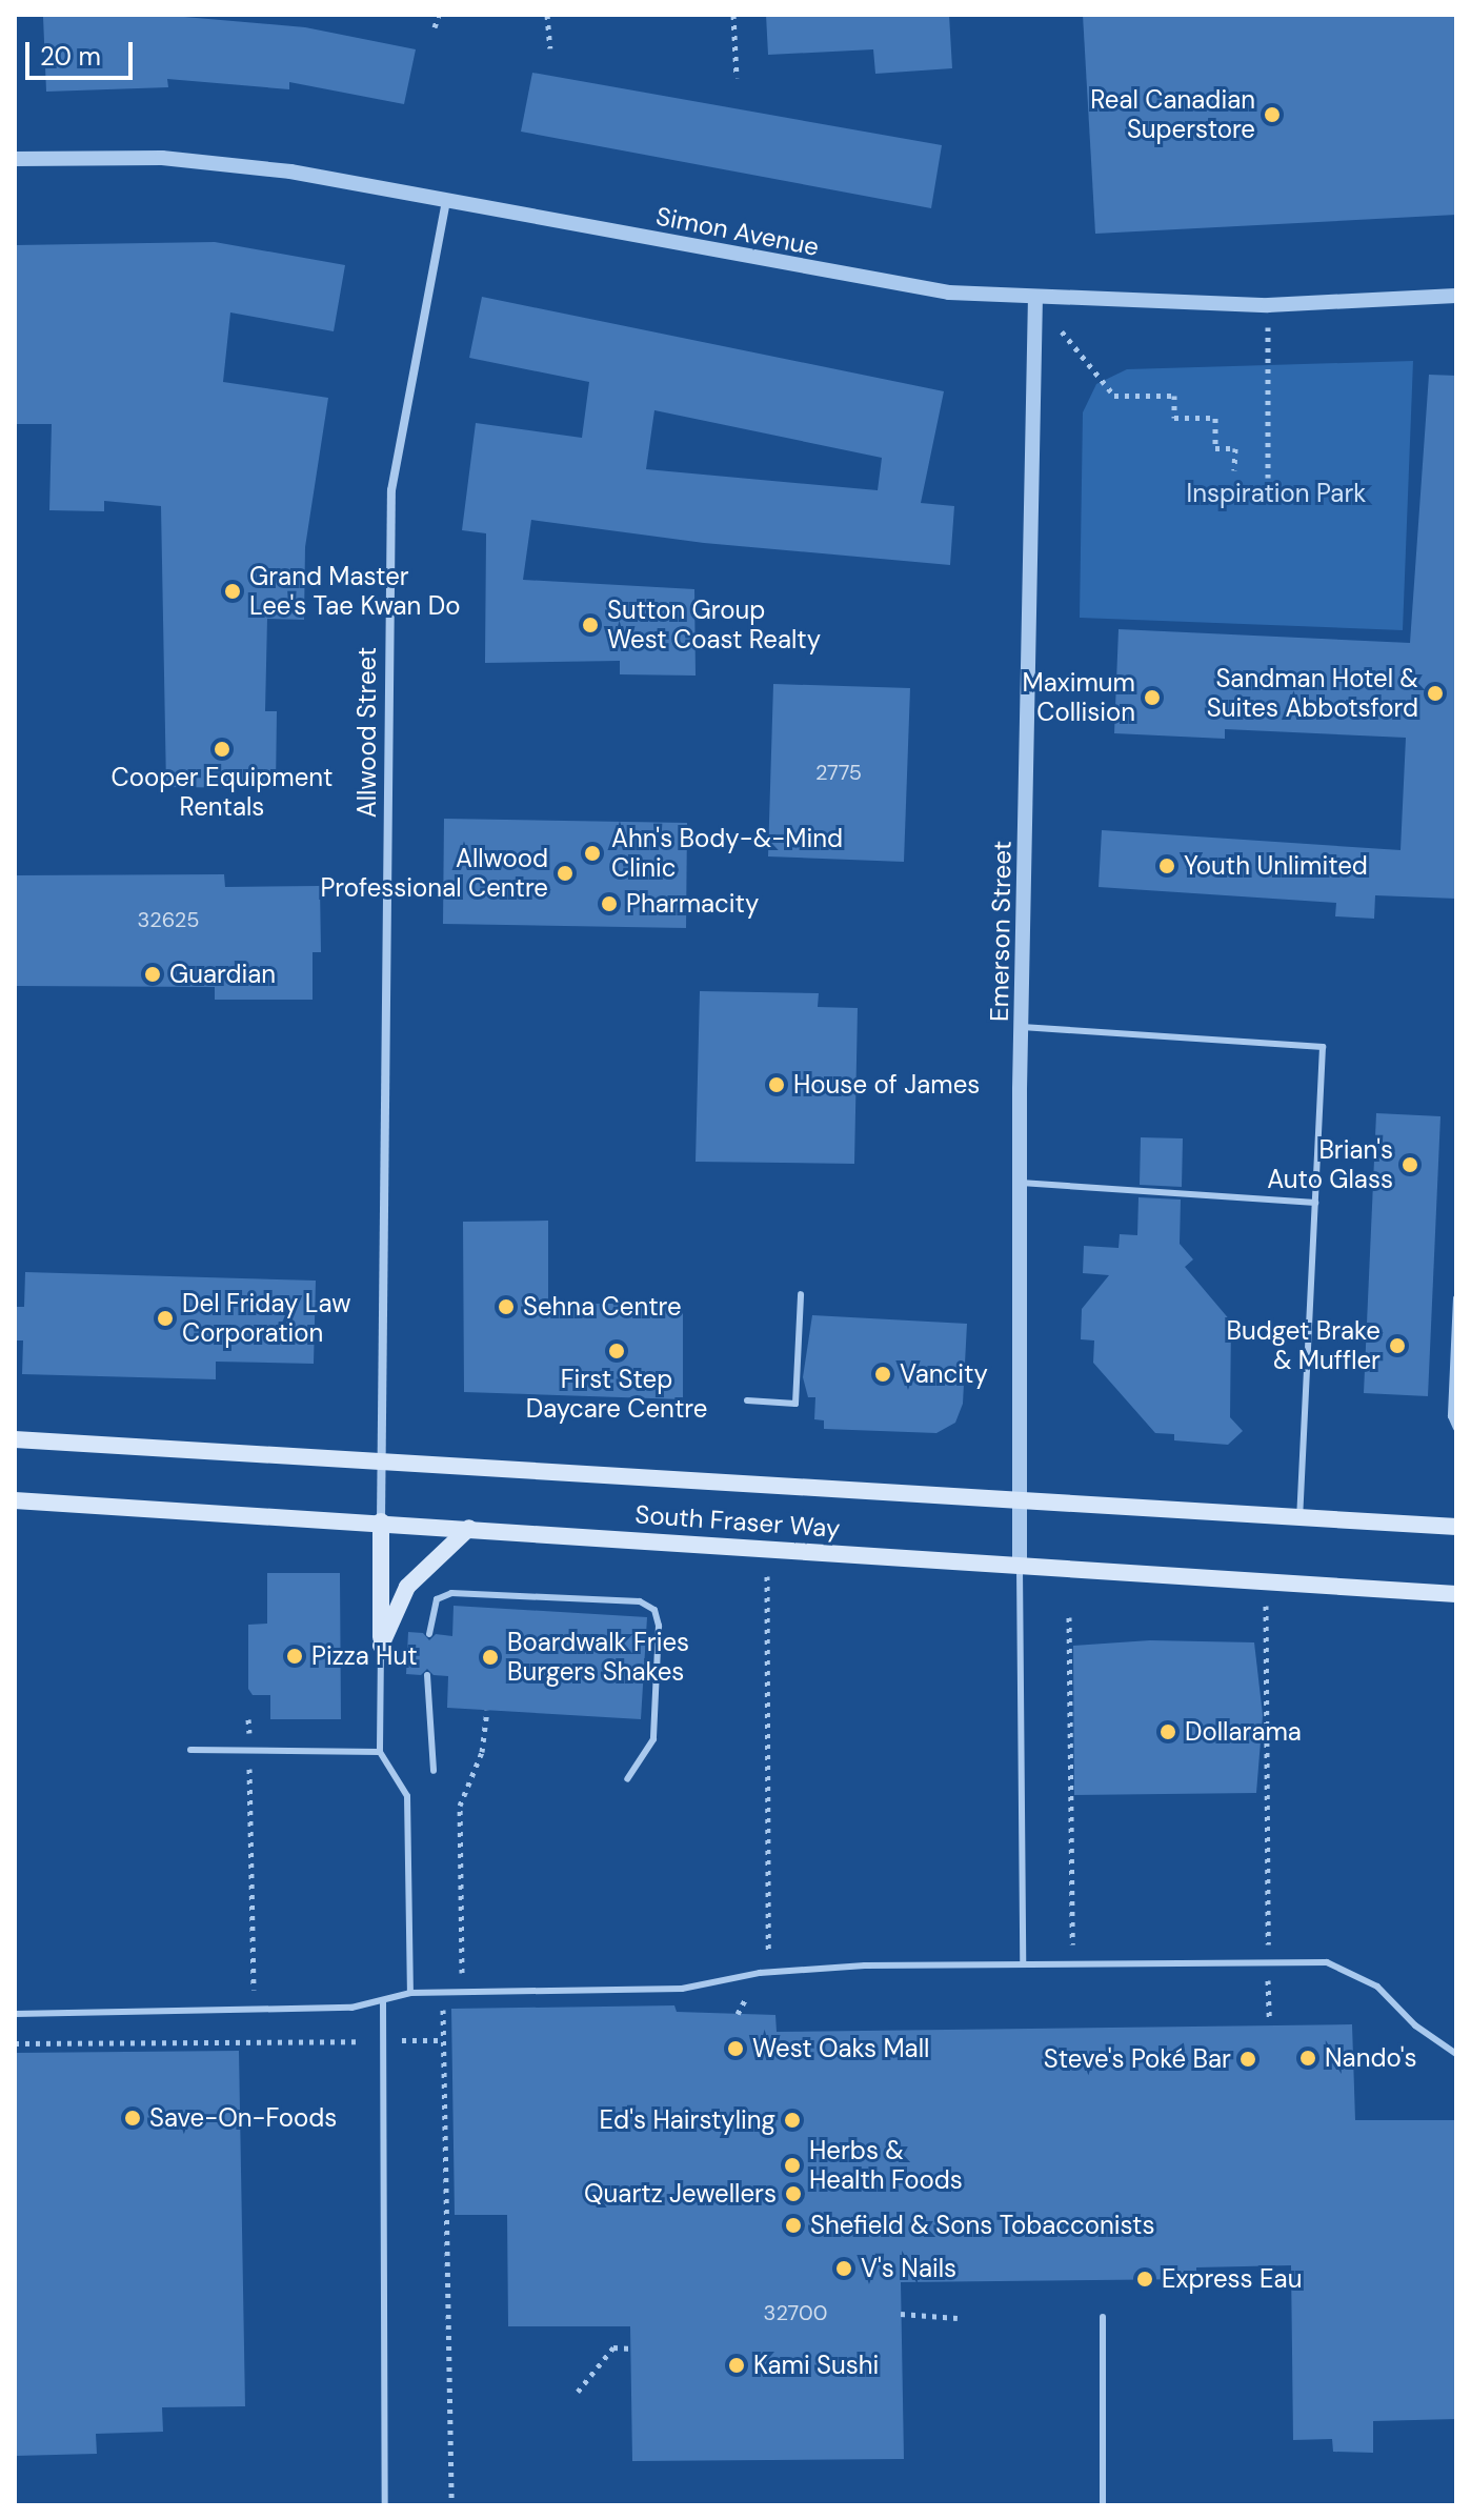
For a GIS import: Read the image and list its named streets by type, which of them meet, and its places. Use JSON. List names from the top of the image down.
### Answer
{
  "streets": {
    "main road": ["South Fraser Way"],
    "street": ["Simon Avenue", "Allwood Street", "Emerson Street"]
  },
  "crossings": [
    ["Simon Avenue", "Allwood Street"],
    ["Simon Avenue", "Emerson Street"],
    ["Allwood Street", "South Fraser Way"],
    ["Emerson Street", "South Fraser Way"]
  ],
  "parks": ["Inspiration Park"],
  "places": [
    "Real Canadian Superstore",
    "Grand Master Lee's Tae Kwan Do",
    "Sutton Group West Coast Realty",
    "Sandman Hotel & Suites Abbotsford",
    "Maximum Collision",
    "Cooper Equipment Rentals",
    "Ahn's Body-&-Mind Clinic",
    "Youth Unlimited",
    "Allwood Professional Centre",
    "Pharmacity",
    "Guardian",
    "House of James",
    "Brian's Auto Glass",
    "Sehna Centre",
    "Del Friday Law Corporation",
    "Budget Brake & Muffler",
    "First Step Daycare Centre",
    "Vancity",
    "Pizza Hut",
    "Boardwalk Fries Burgers Shakes",
    "Dollarama",
    "West Oaks Mall",
    "Nando's",
    "Steve's Poké Bar",
    "Save-On-Foods",
    "Ed's Hairstyling",
    "Herbs & Health Foods",
    "Quartz Jewellers",
    "Shefield & Sons Tobacconists",
    "V's Nails",
    "Express Eau",
    "Kami Sushi"
  ],
  "house_numbers": ["2775", "32625", "32700"],
  "scale_bar": "20 m"
}
